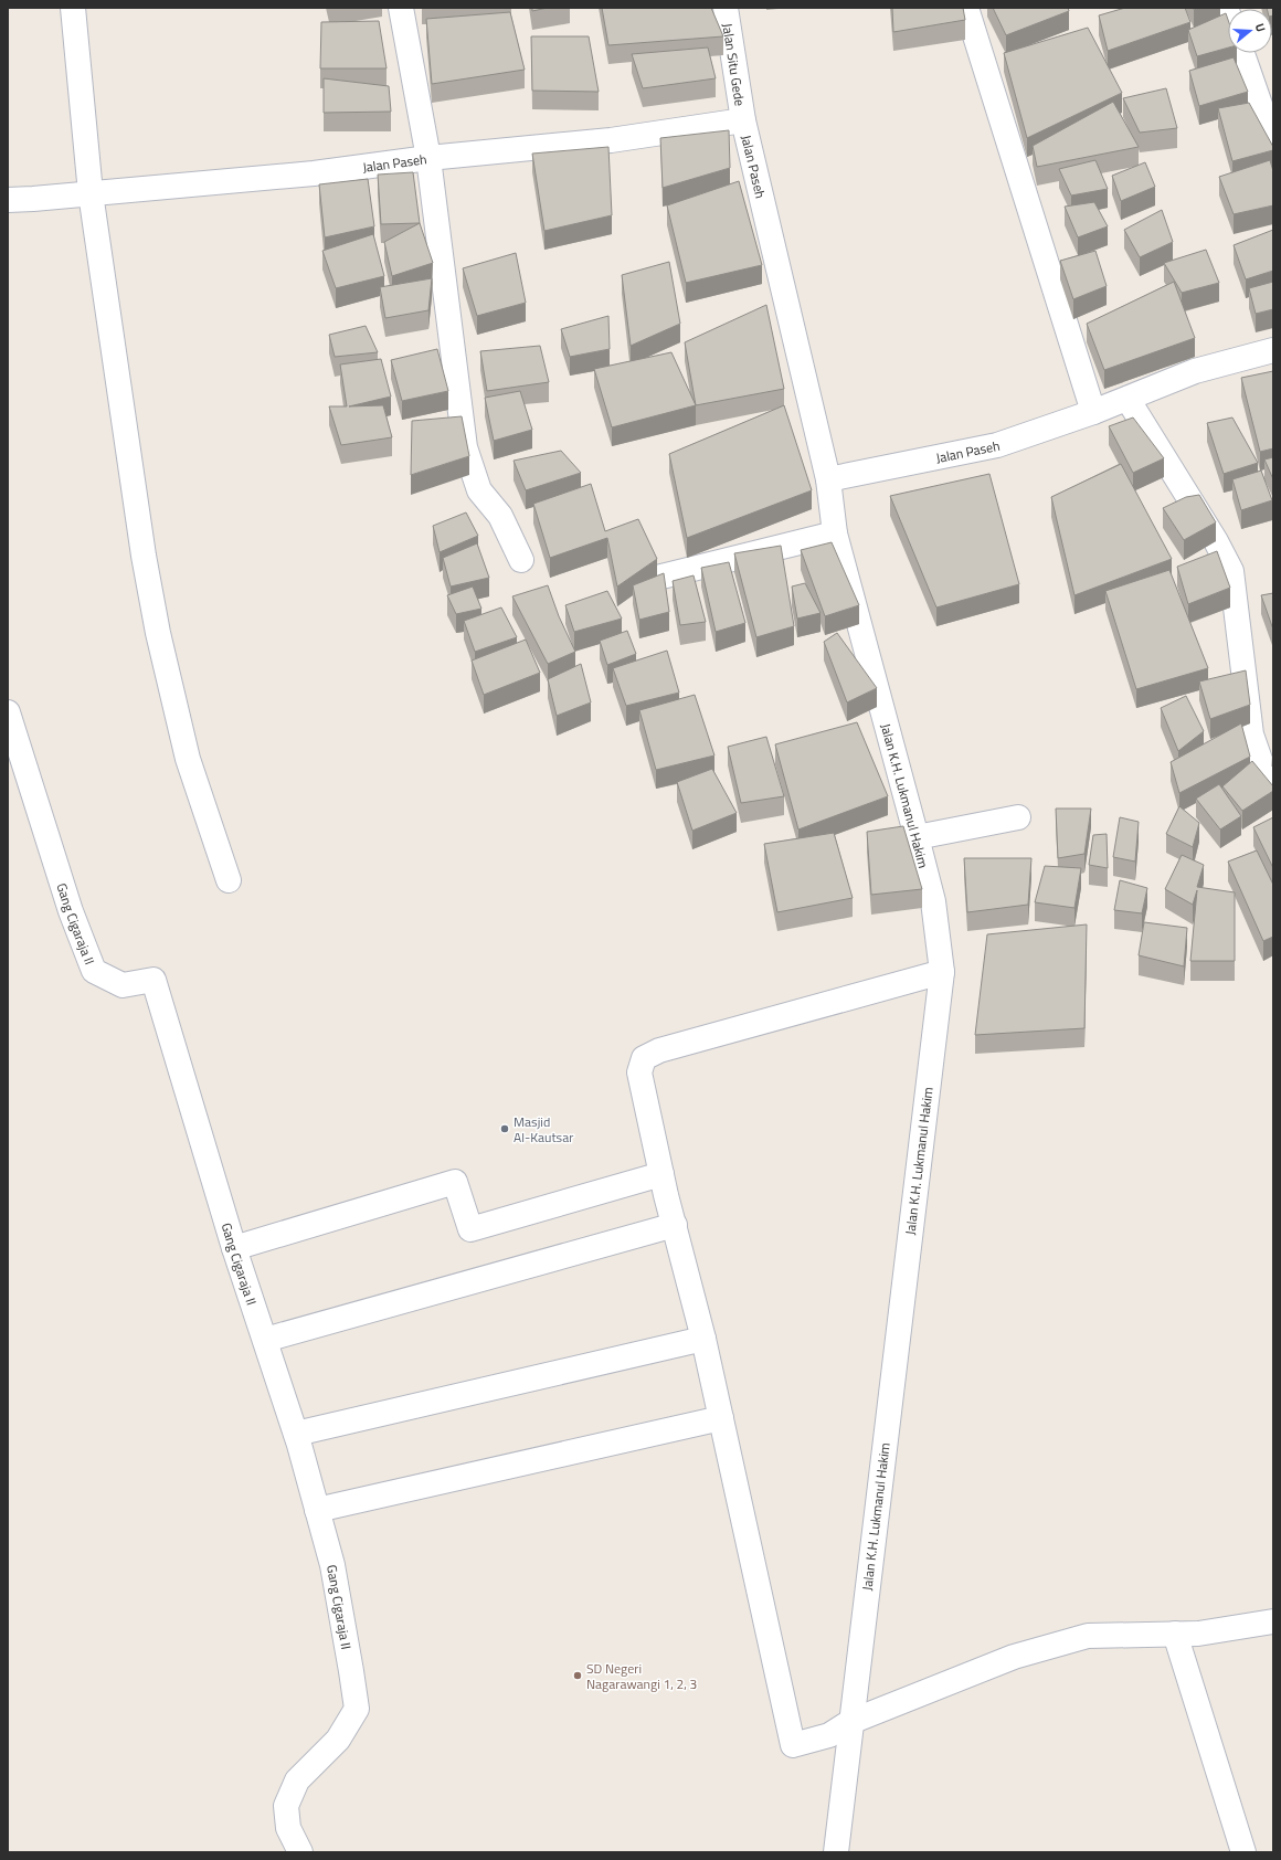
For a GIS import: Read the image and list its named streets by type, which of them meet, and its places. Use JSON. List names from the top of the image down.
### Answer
{
  "streets": {
    "street": [
      "Jalan Situ Gede",
      "Jalan Paseh",
      "Jalan K.H. Lukmanul Hakim",
      "Gang Cigaraja II"
    ]
  },
  "crossings": [
    ["Jalan Situ Gede", "Jalan Paseh"],
    ["Jalan Paseh", "Jalan K.H. Lukmanul Hakim"]
  ],
  "places": ["Masjid Al-Kautsar", "SD Negeri Nagarawangi 1, 2, 3"],
  "north": "right"
}
